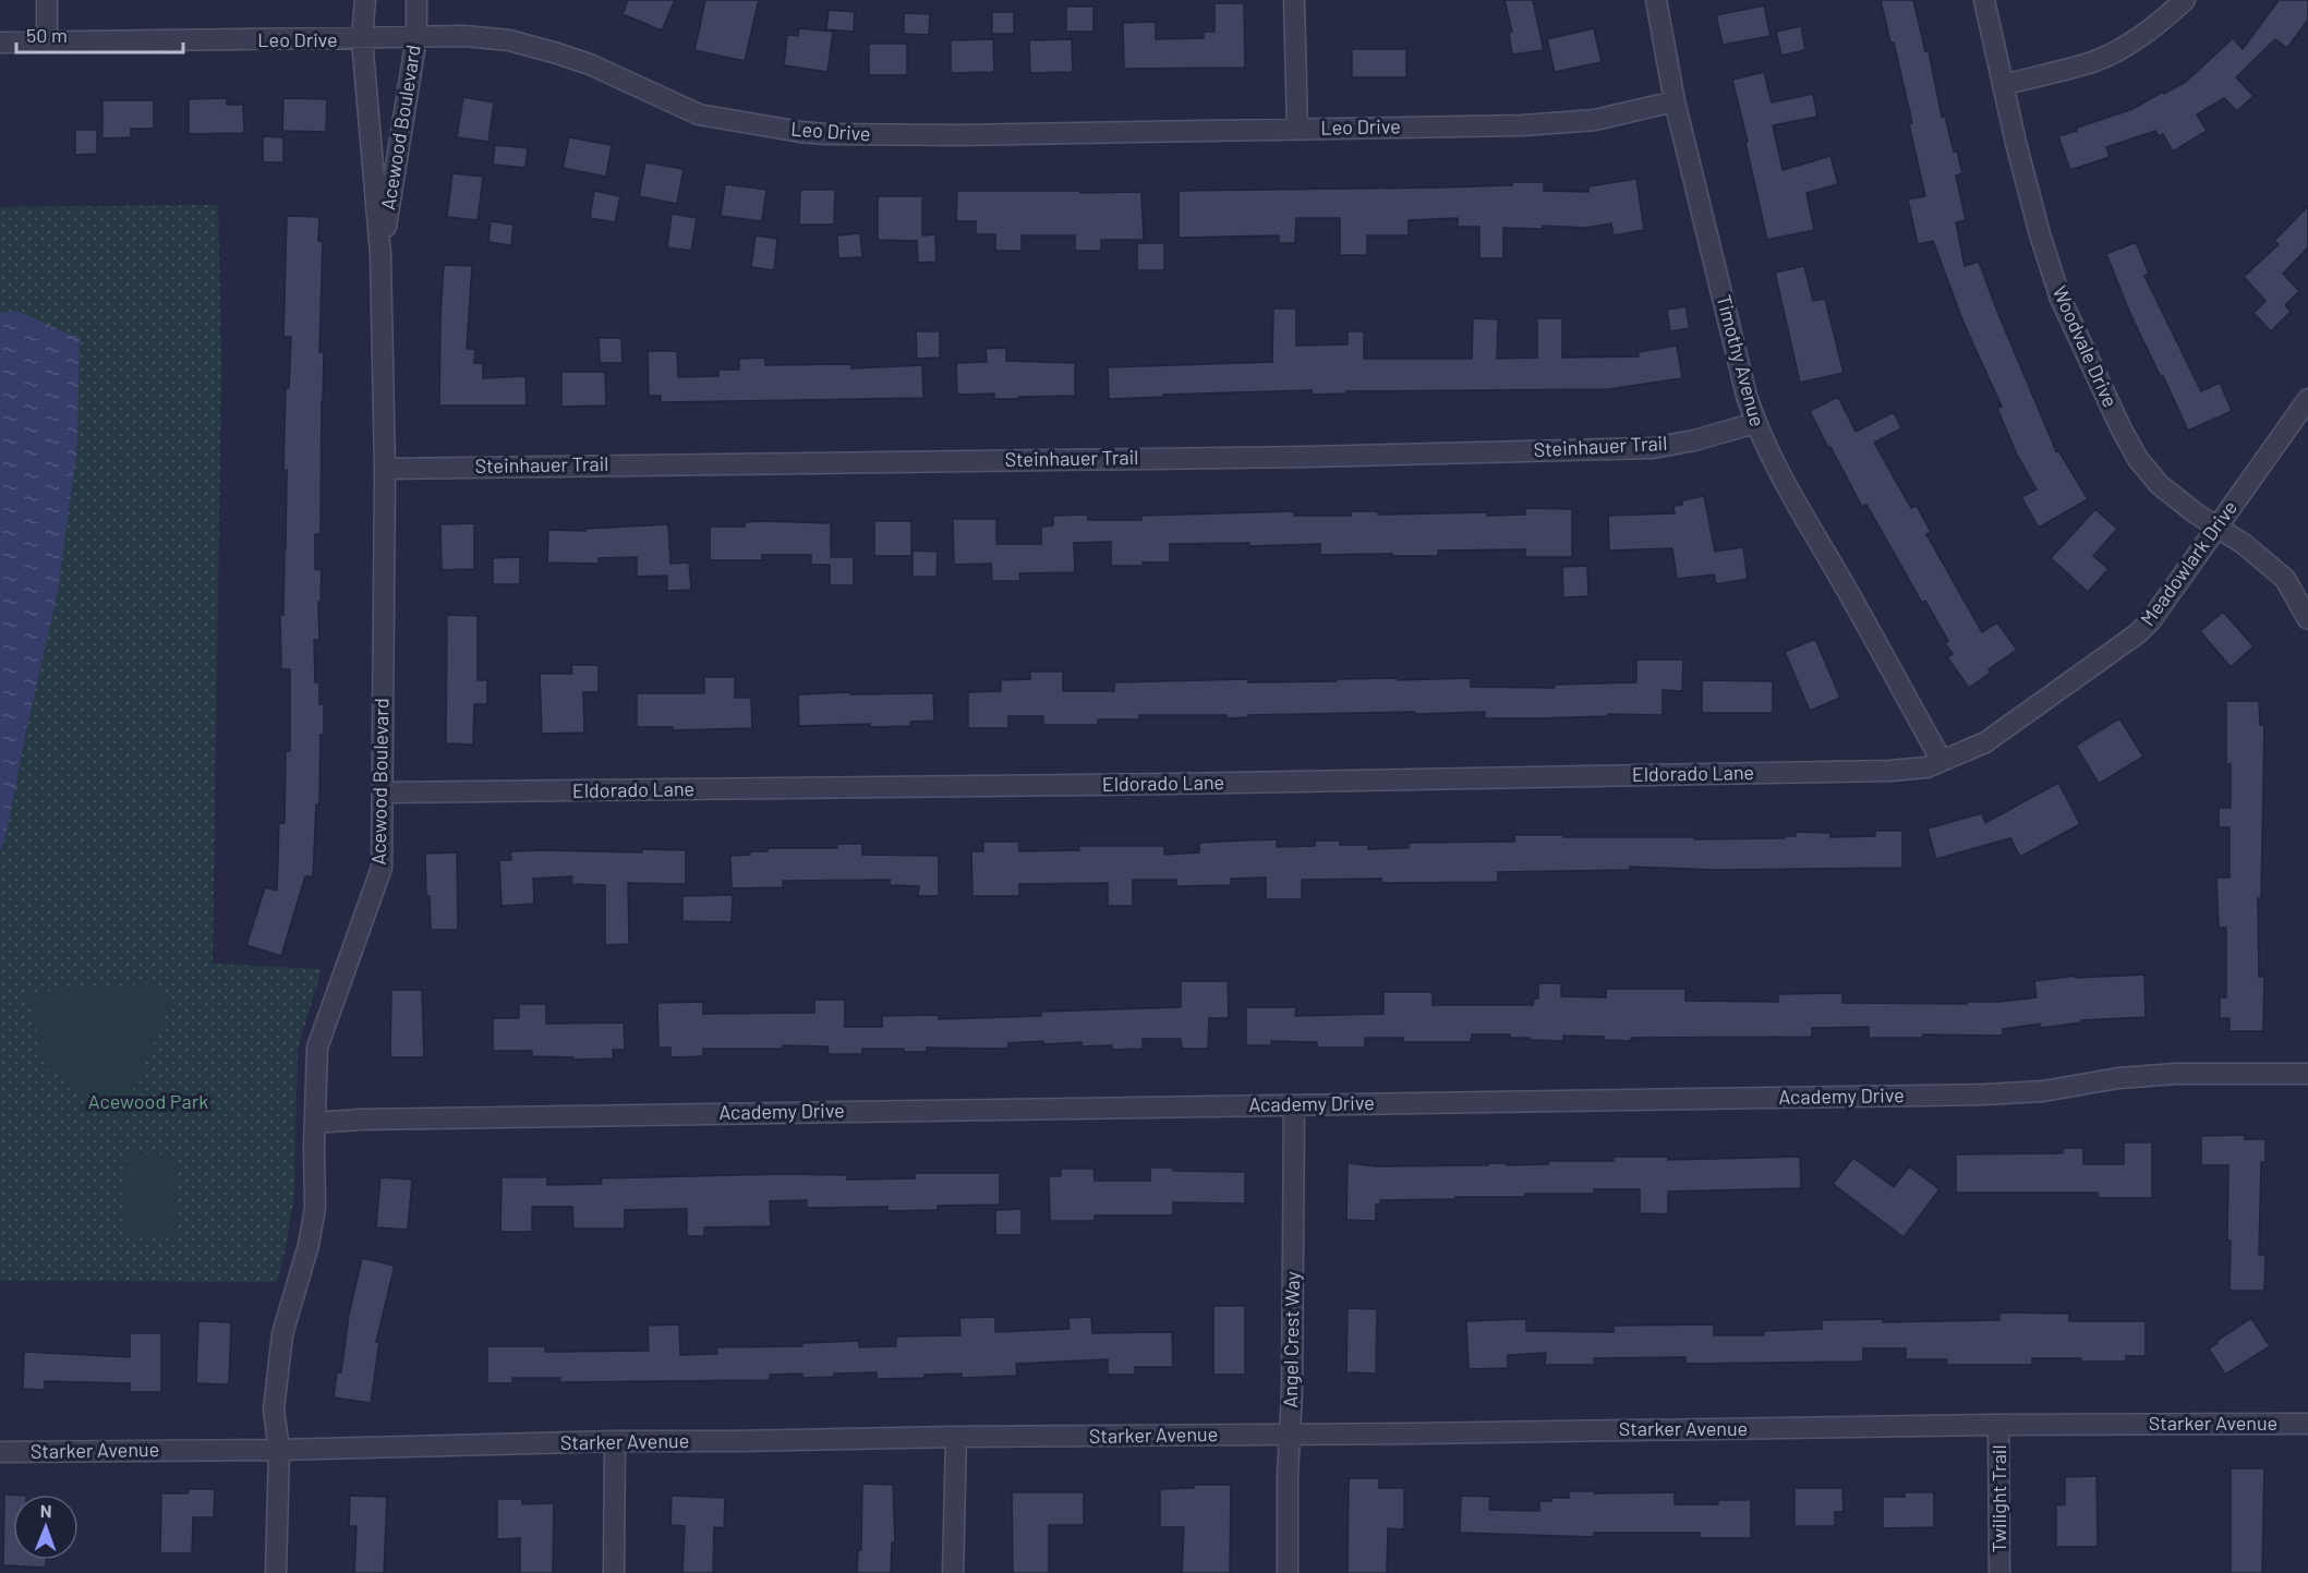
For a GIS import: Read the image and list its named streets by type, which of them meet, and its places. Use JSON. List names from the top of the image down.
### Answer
{
  "streets": {
    "street": [
      "Leo Drive",
      "Acewood Boulevard",
      "Woodvale Drive",
      "Timothy Avenue",
      "Steinhauer Trail",
      "Meadowlark Drive",
      "Eldorado Lane",
      "Academy Drive",
      "Angel Crest Way",
      "Starker Avenue",
      "Twilight Trail"
    ]
  },
  "crossings": [
    ["Leo Drive", "Acewood Boulevard"],
    ["Leo Drive", "Timothy Avenue"],
    ["Acewood Boulevard", "Steinhauer Trail"],
    ["Acewood Boulevard", "Eldorado Lane"],
    ["Acewood Boulevard", "Academy Drive"],
    ["Acewood Boulevard", "Starker Avenue"],
    ["Woodvale Drive", "Meadowlark Drive"],
    ["Timothy Avenue", "Steinhauer Trail"],
    ["Timothy Avenue", "Meadowlark Drive"],
    ["Timothy Avenue", "Eldorado Lane"],
    ["Meadowlark Drive", "Eldorado Lane"],
    ["Academy Drive", "Angel Crest Way"],
    ["Angel Crest Way", "Starker Avenue"],
    ["Starker Avenue", "Twilight Trail"]
  ],
  "parks": ["Acewood Park"],
  "scale_bar": "50 m",
  "north": "top"
}
